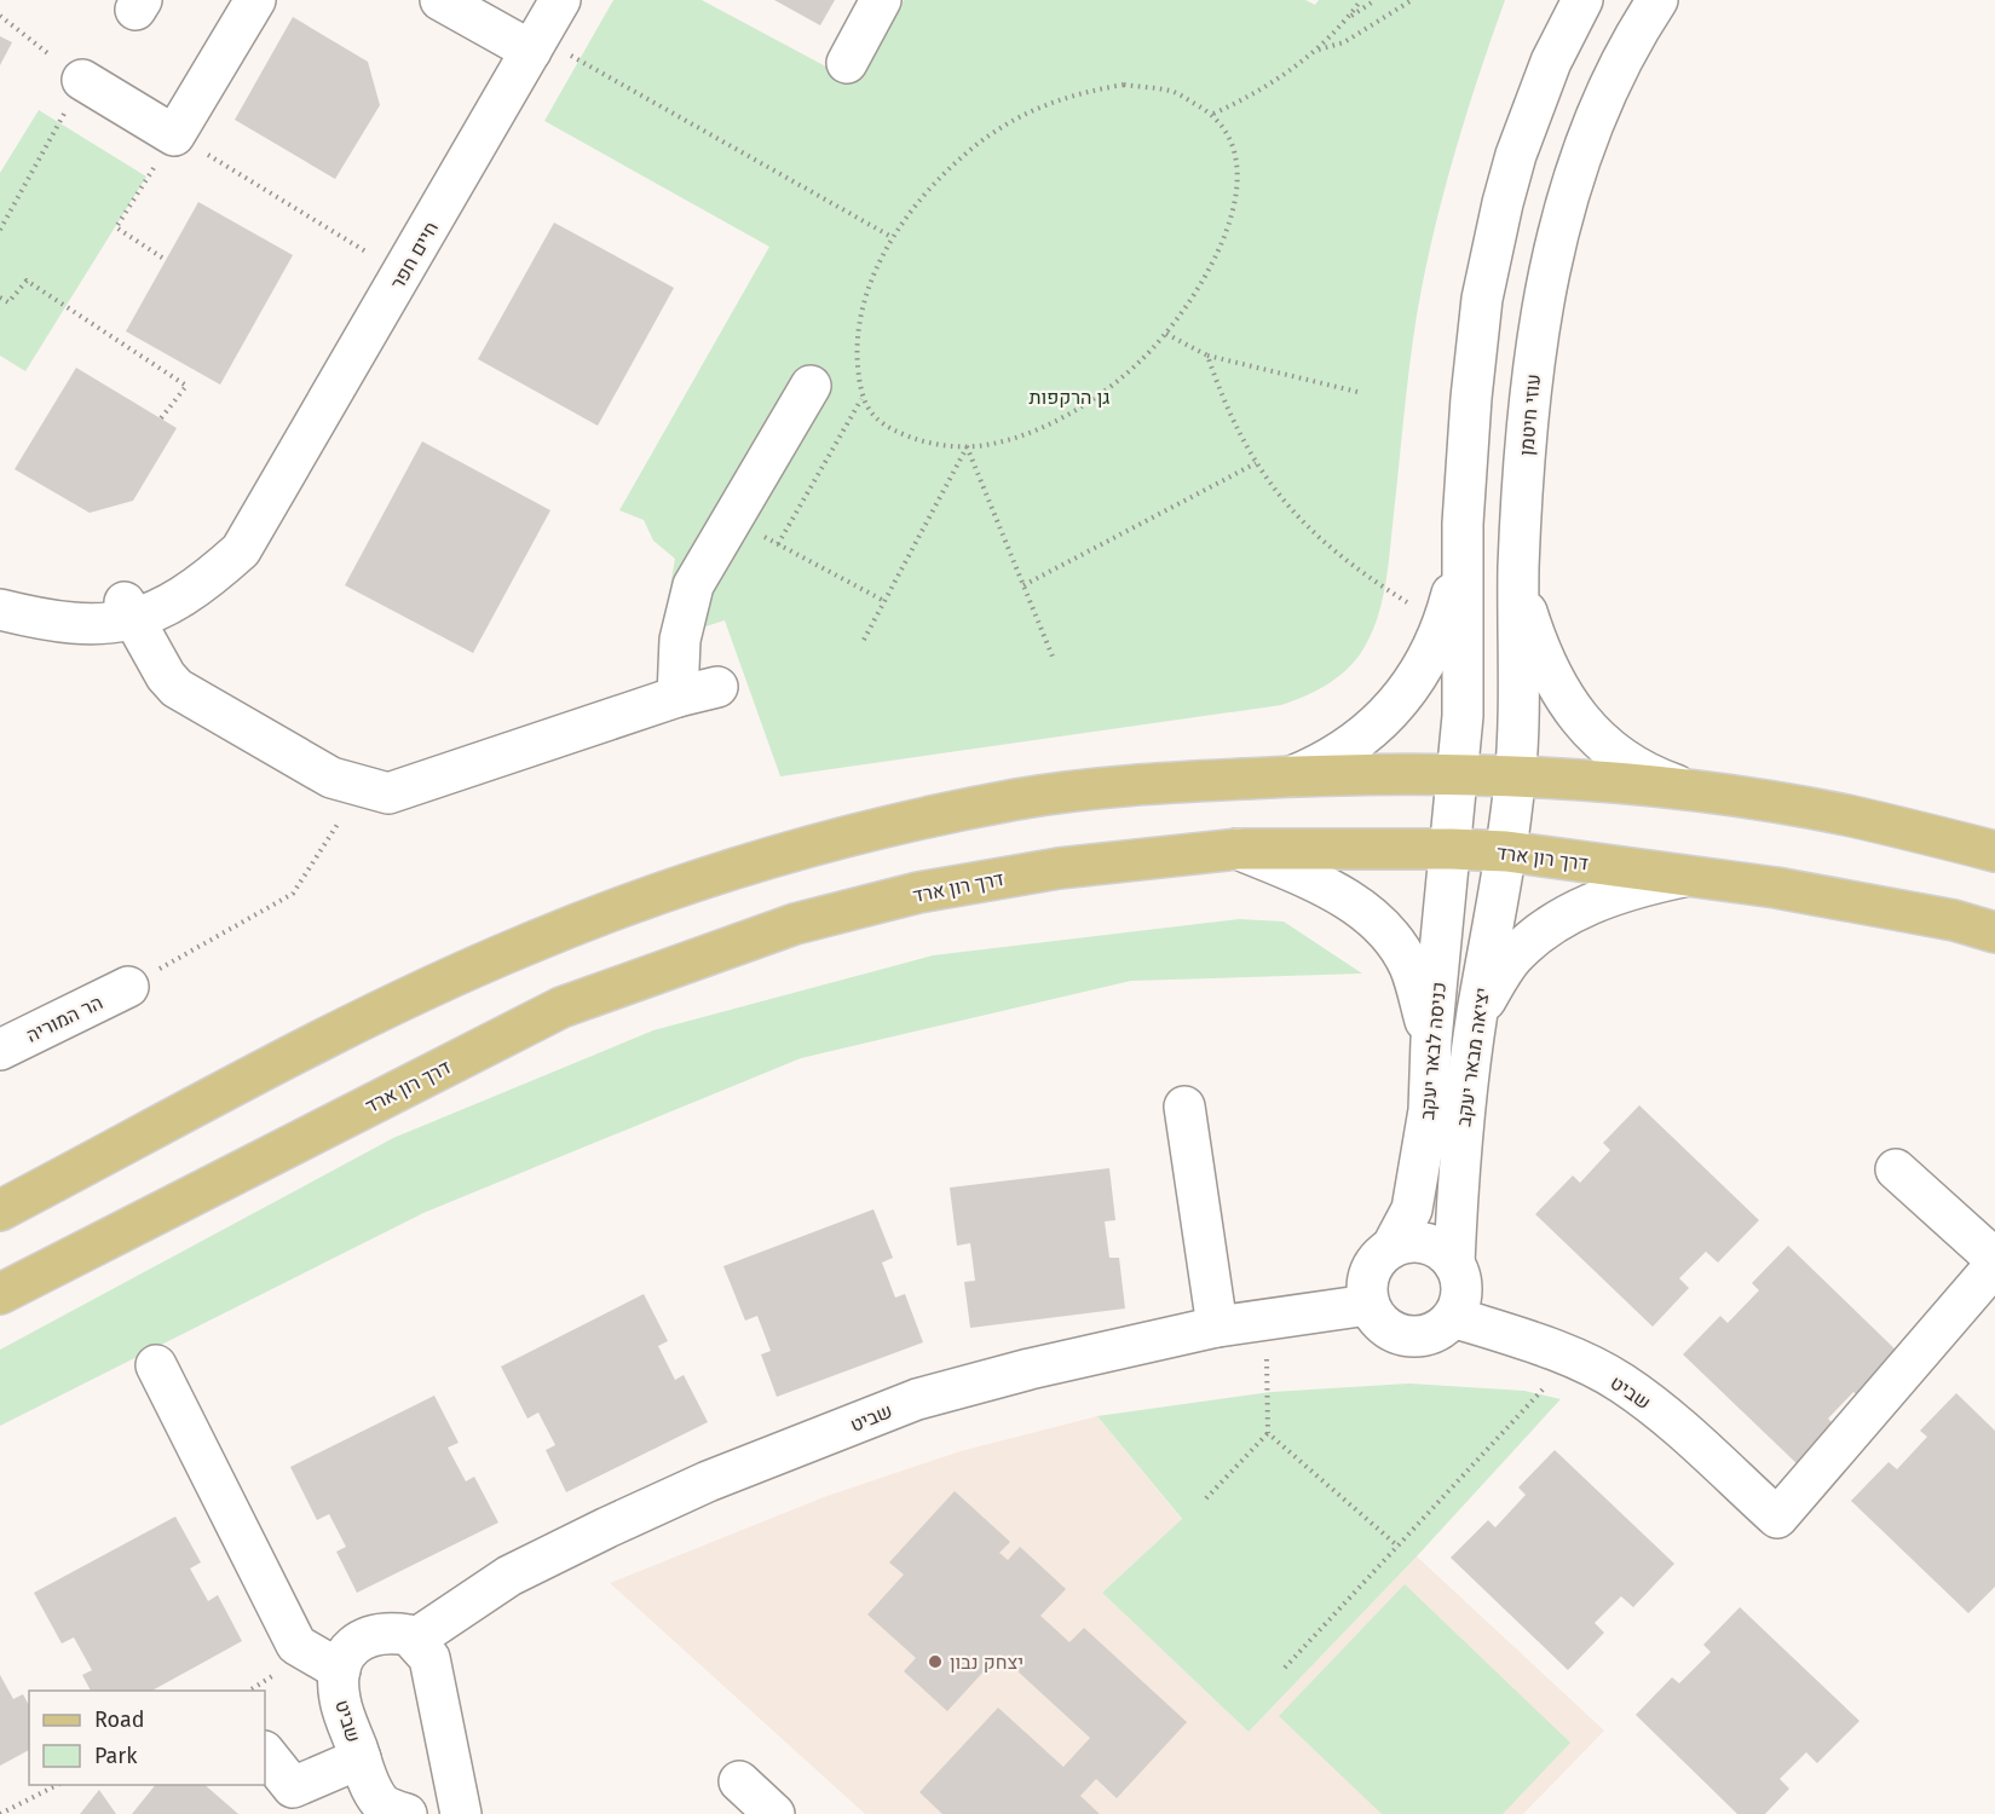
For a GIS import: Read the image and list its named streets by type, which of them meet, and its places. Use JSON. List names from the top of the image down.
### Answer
{
  "streets": {
    "main road": ["דרך רון ארד"],
    "street": [
      "חיים חפר",
      "עוזי חיטמן",
      "הר המוריה",
      "כניסה לבאר יעקב",
      "יציאה מבאר יעקב",
      "שביט"
    ]
  },
  "crossings": [
    ["עוזי חיטמן", "דרך רון ארד"],
    ["עוזי חיטמן", "יציאה מבאר יעקב"],
    ["דרך רון ארד", "כניסה לבאר יעקב"],
    ["דרך רון ארד", "יציאה מבאר יעקב"],
    ["כניסה לבאר יעקב", "יציאה מבאר יעקב"],
    ["כניסה לבאר יעקב", "שביט"],
    ["יציאה מבאר יעקב", "שביט"]
  ],
  "parks": ["גן הרקפות"],
  "places": ["יצחק נבון"],
  "legend": ["Road", "Park"]
}
